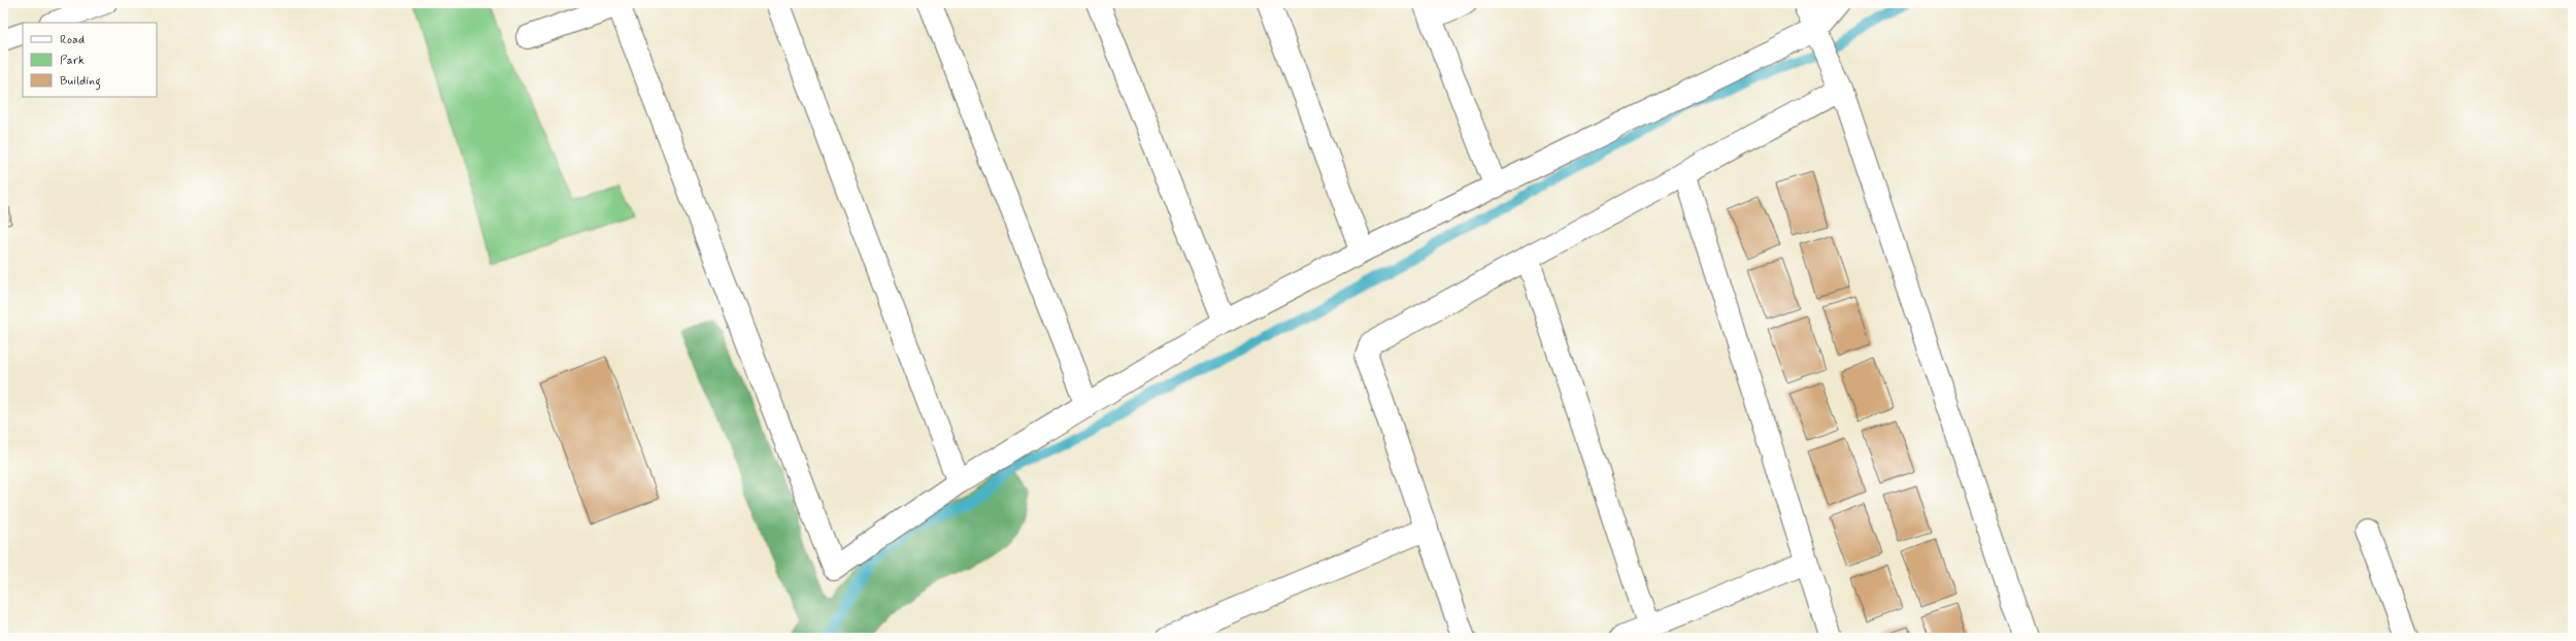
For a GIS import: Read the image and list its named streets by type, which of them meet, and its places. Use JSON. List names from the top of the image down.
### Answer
{
  "legend": ["Road", "Park", "Building"]
}
